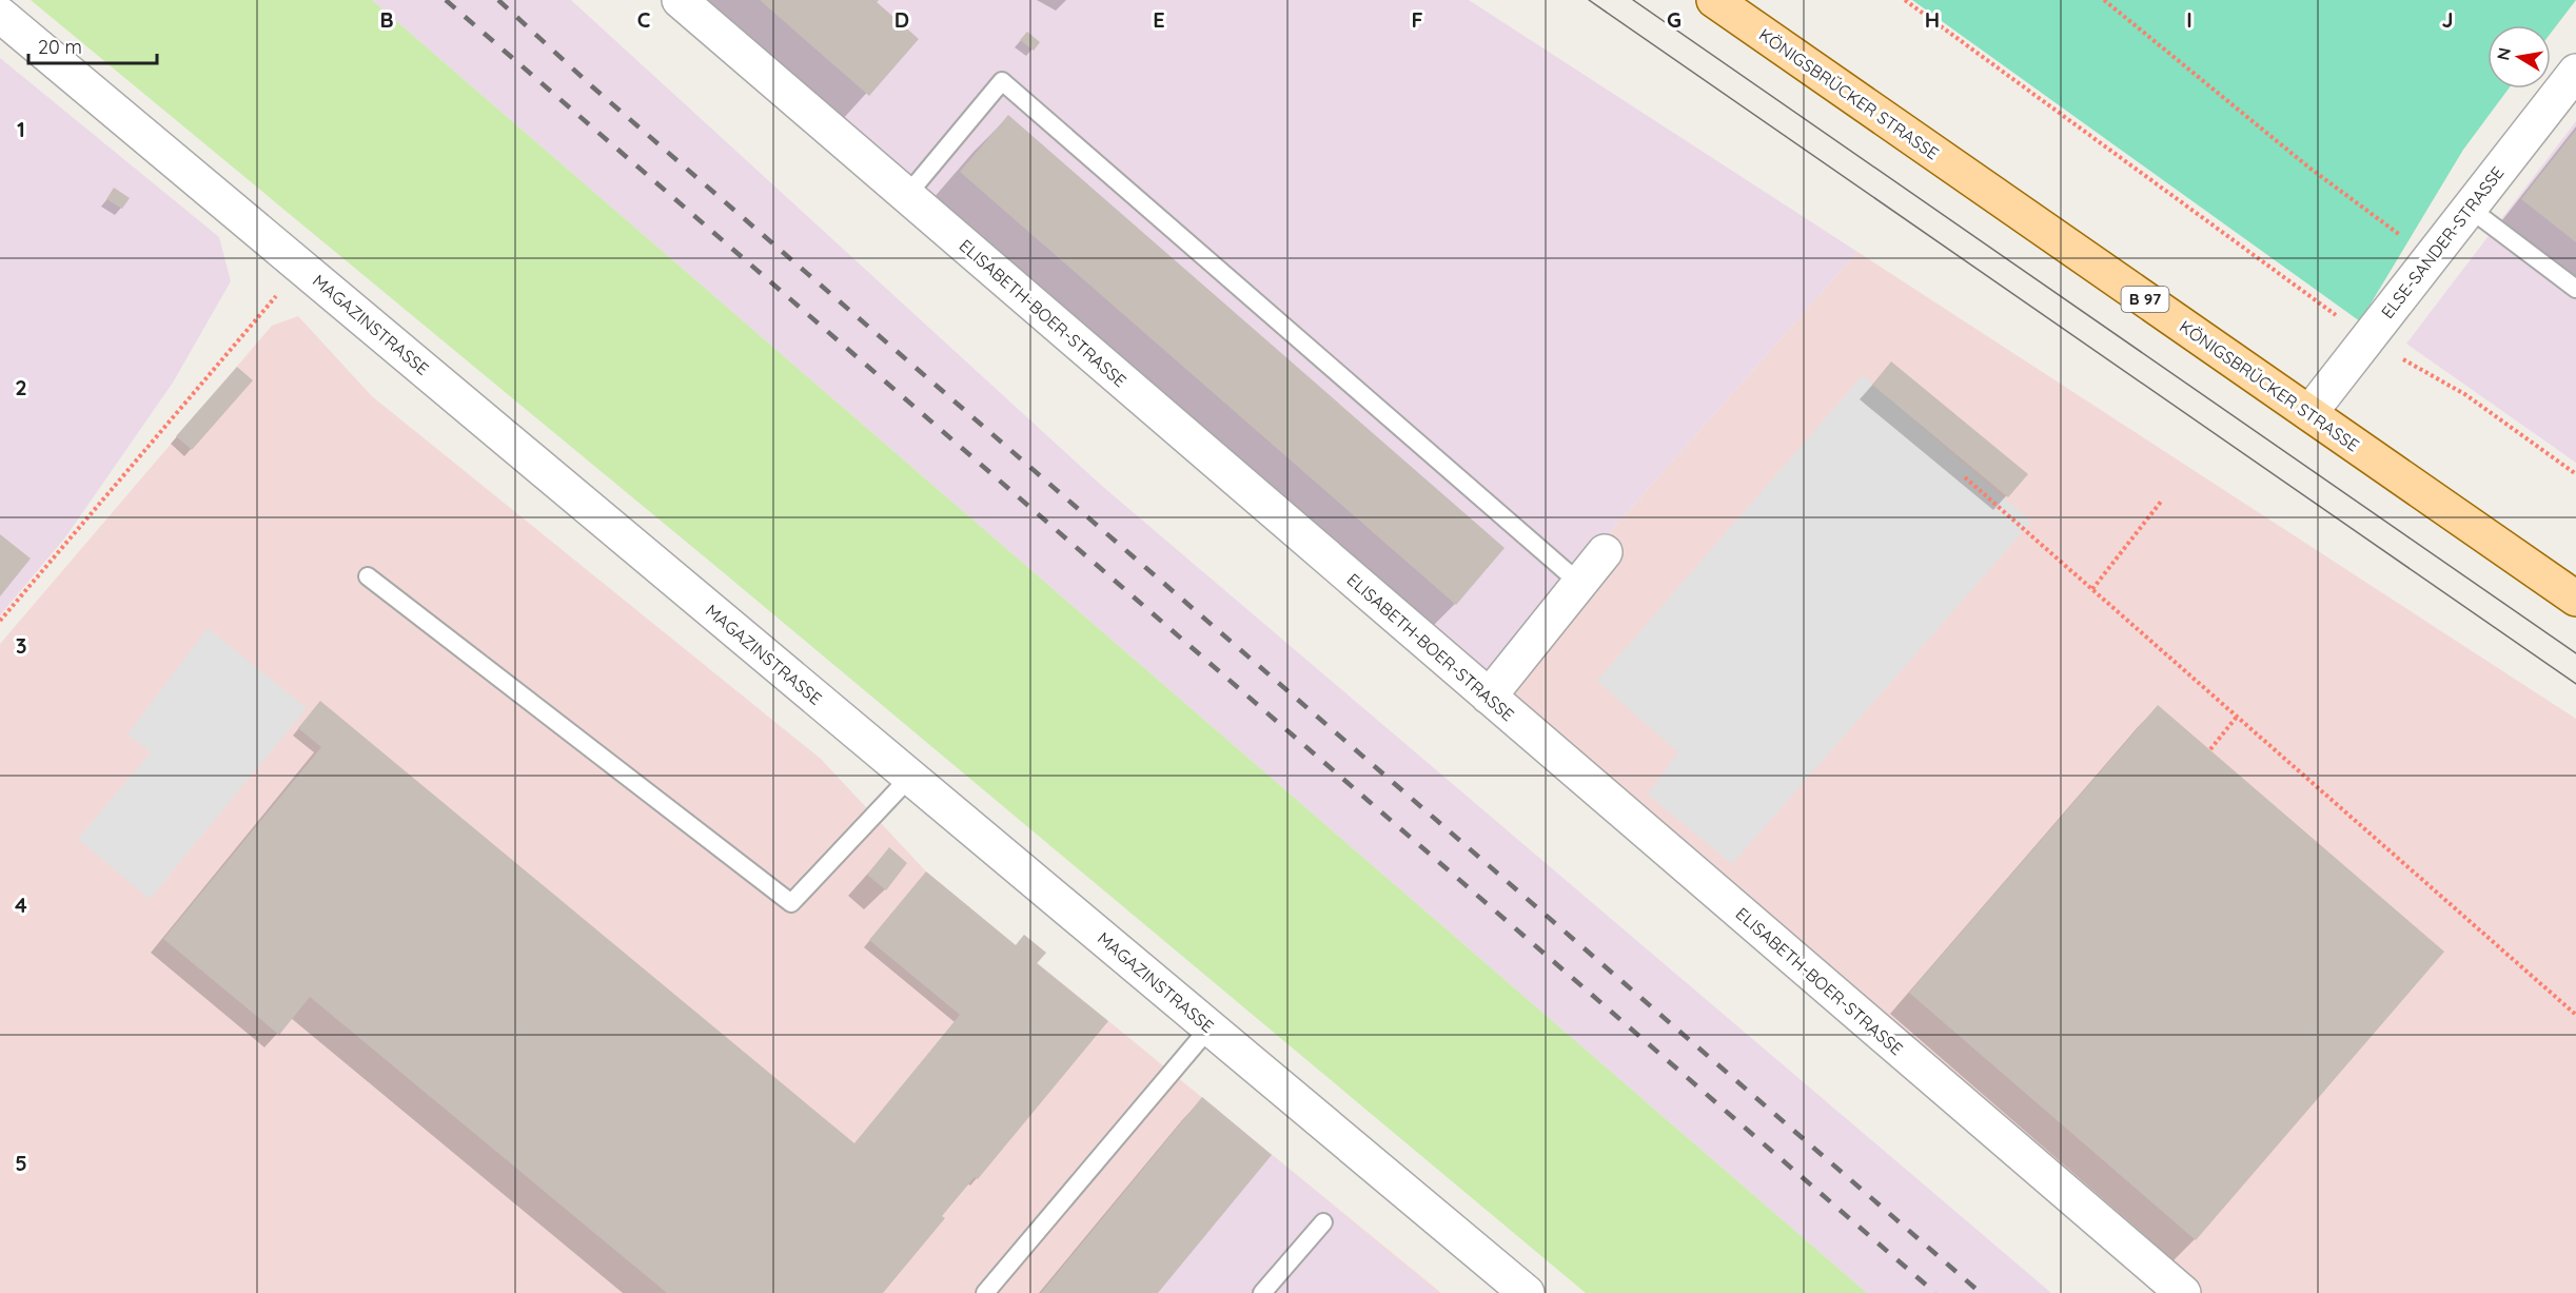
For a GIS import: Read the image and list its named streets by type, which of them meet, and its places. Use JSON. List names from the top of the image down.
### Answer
{
  "streets": {
    "main road": ["KÖNIGSBRÜCKER STRASSE", "B 97"],
    "street": ["ELSE-SANDER-STRASSE", "ELISABETH-BOER-STRASSE", "MAGAZINSTRASSE"]
  },
  "crossings": [
    ["KÖNIGSBRÜCKER STRASSE", "ELSE-SANDER-STRASSE"]
  ],
  "scale_bar": "20 m",
  "north": "left",
  "grid": {
    "columns": [
      "B",
      "C",
      "D",
      "E",
      "F",
      "G",
      "H",
      "I",
      "J"
    ],
    "rows": [
      "1",
      "2",
      "3",
      "4",
      "5"
    ]
  }
}
